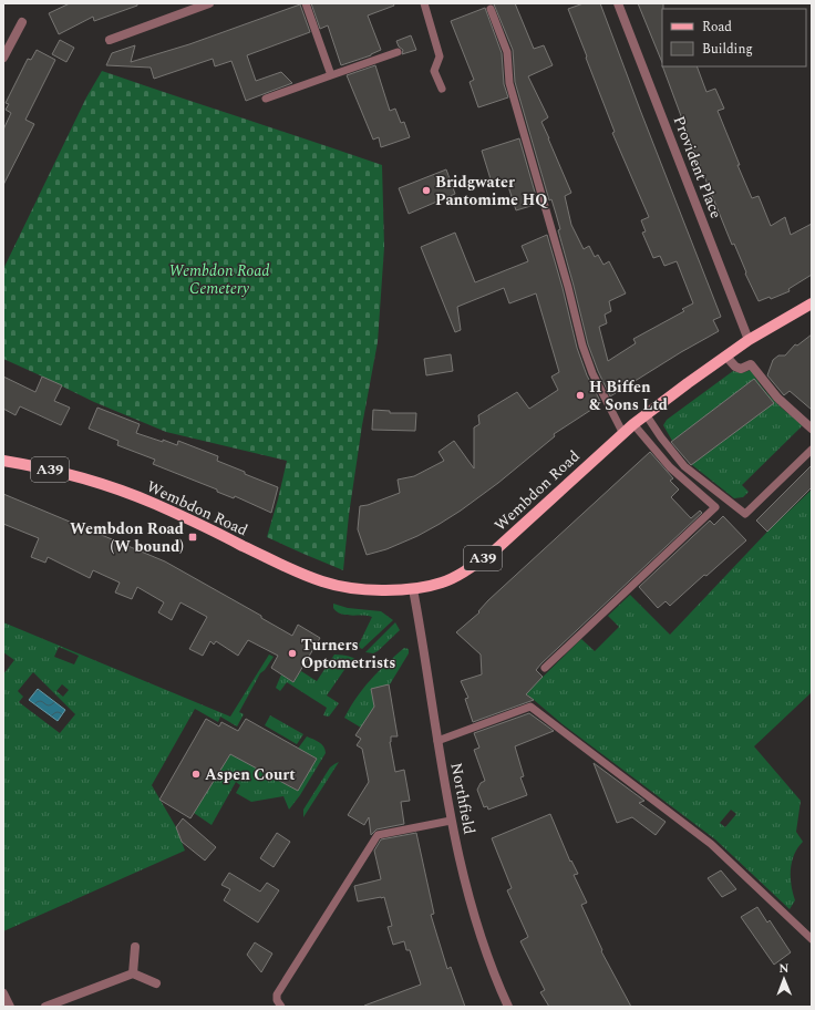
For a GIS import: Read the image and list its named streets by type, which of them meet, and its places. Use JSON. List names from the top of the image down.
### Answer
{
  "streets": {
    "main road": ["A39", "Wembdon Road"],
    "street": ["Provident Place", "Northfield"]
  },
  "crossings": [
    ["Provident Place", "Wembdon Road"],
    ["Wembdon Road", "Northfield"]
  ],
  "parks": ["Wembdon Road Cemetery"],
  "places": {
    "other": [
      "Bridgwater Pantomime HQ",
      "H Biffen & Sons Ltd",
      "Turners Optometrists",
      "Aspen Court"
    ],
    "transit": ["Wembdon Road (W bound)"]
  },
  "legend": ["Road", "Building"],
  "north": "top"
}
